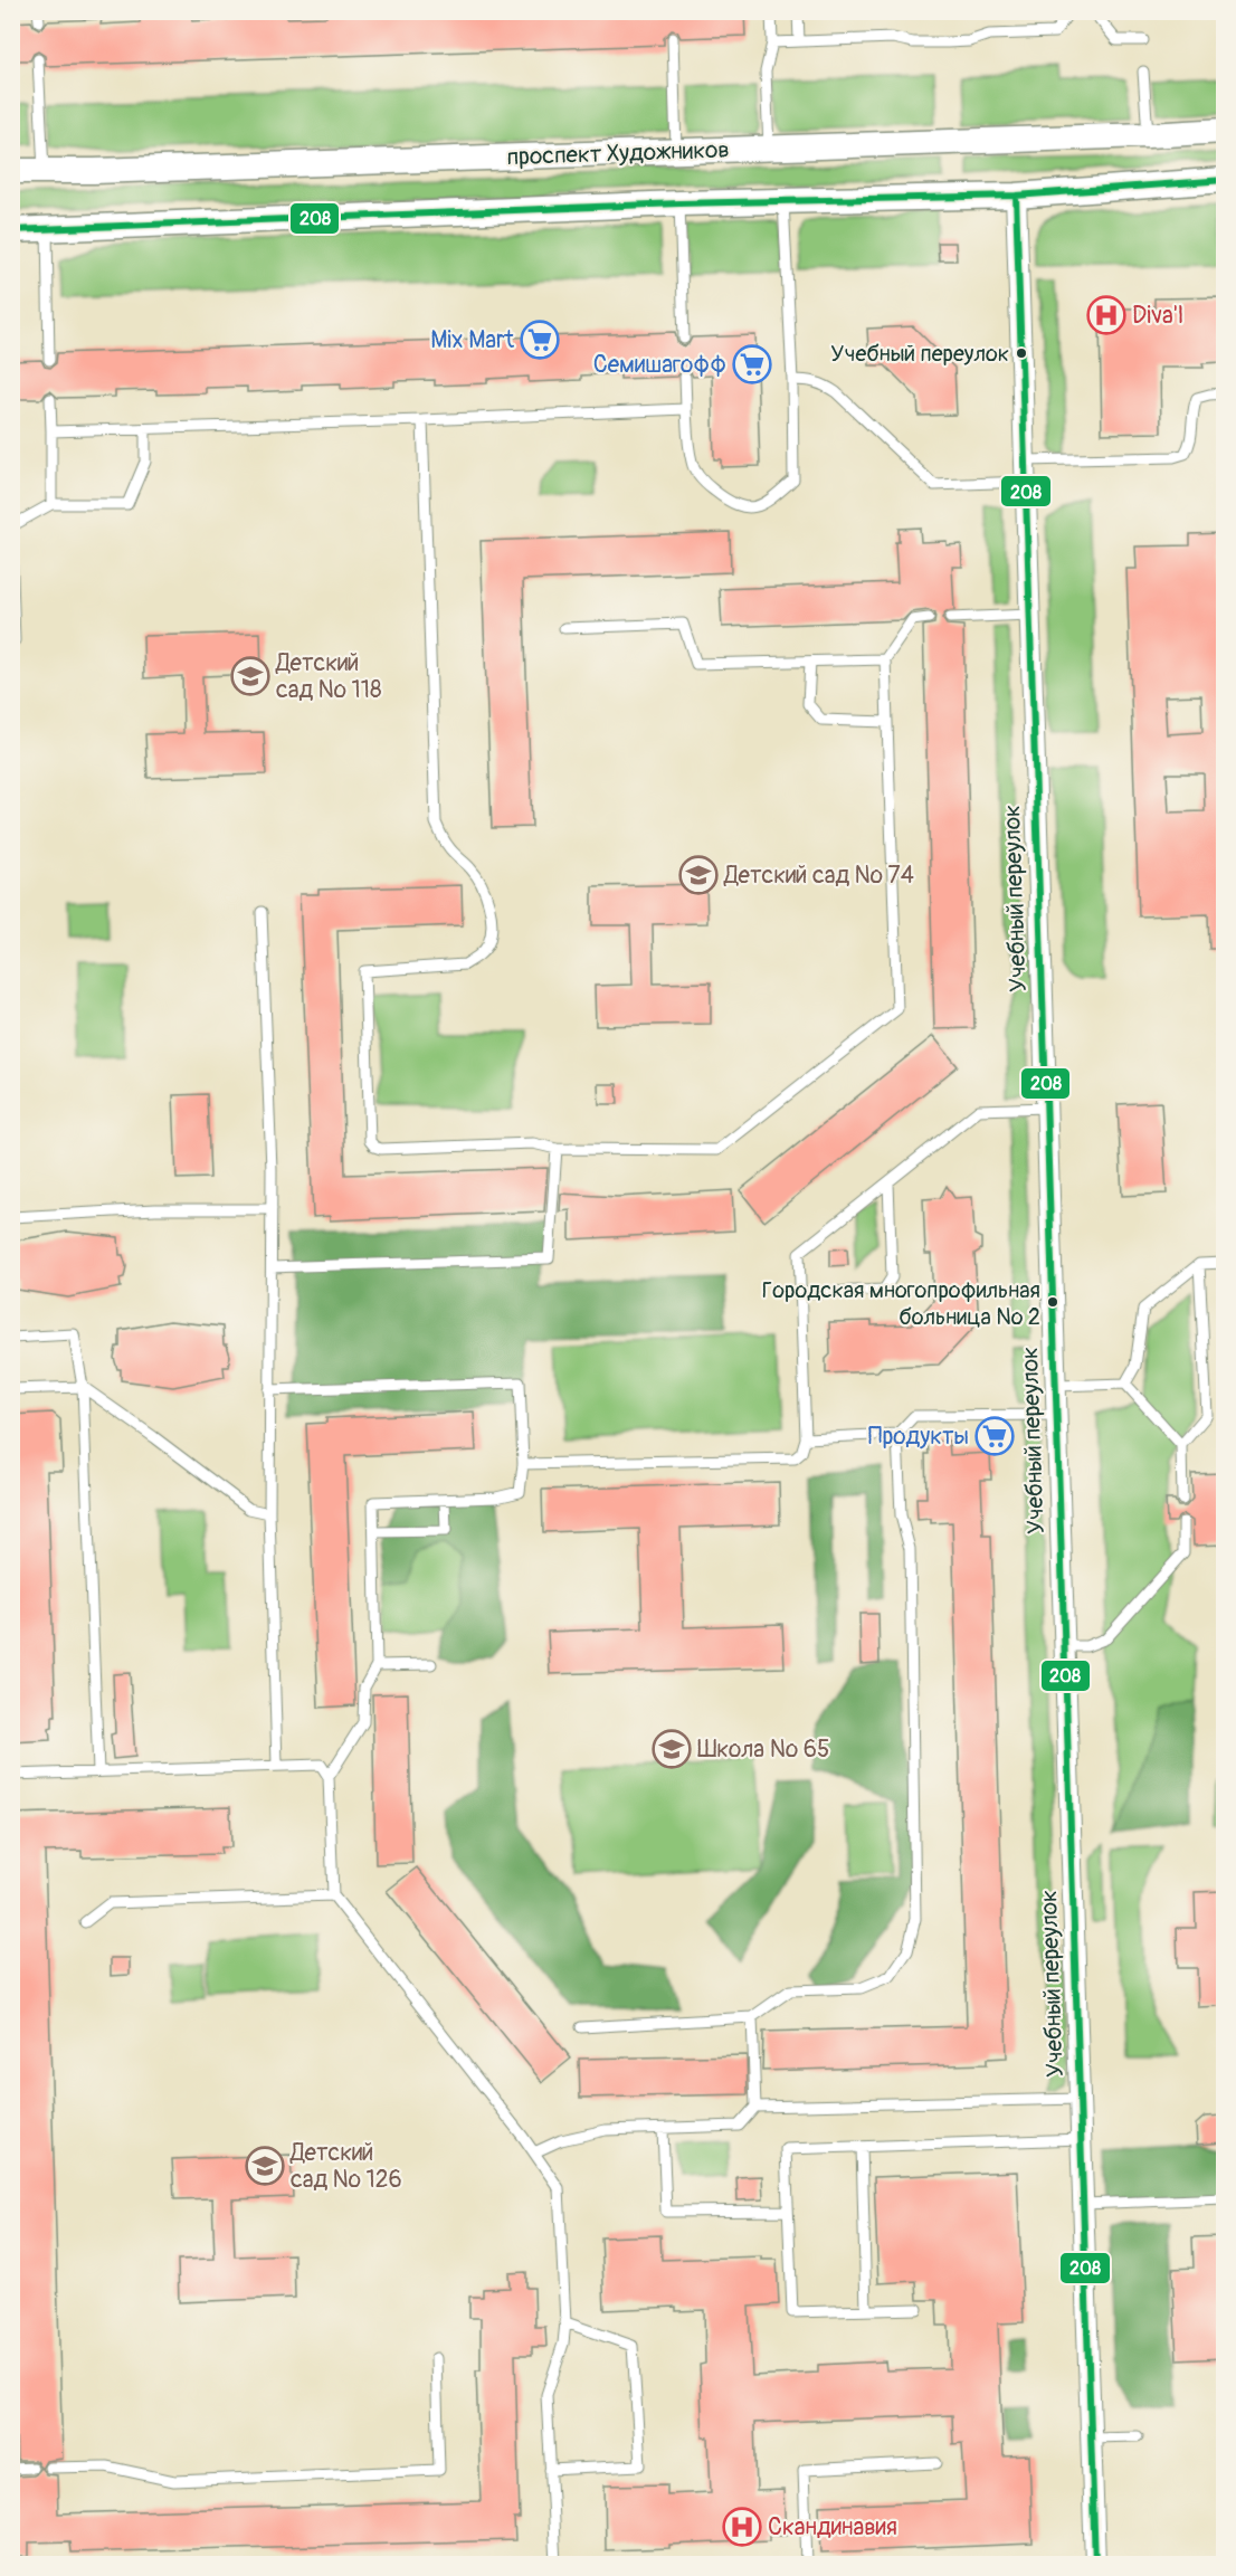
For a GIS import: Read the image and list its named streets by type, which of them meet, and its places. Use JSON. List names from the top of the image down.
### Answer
{
  "streets": {
    "street": ["проспект Художников", "Учебный переулок"]
  },
  "places": {
    "hospital": ["Diva'l", "Скандинавия"],
    "supermarket": ["Mix Mart", "Семишагофф", "Продукты"],
    "other": ["Учебный переулок", "Городская многопрофильная больница № 2"],
    "school or university": [
      "Детский сад № 118",
      "Детский сад № 74",
      "Школа № 65",
      "Детский сад № 126"
    ]
  },
  "lines": ["transit line 208"]
}
